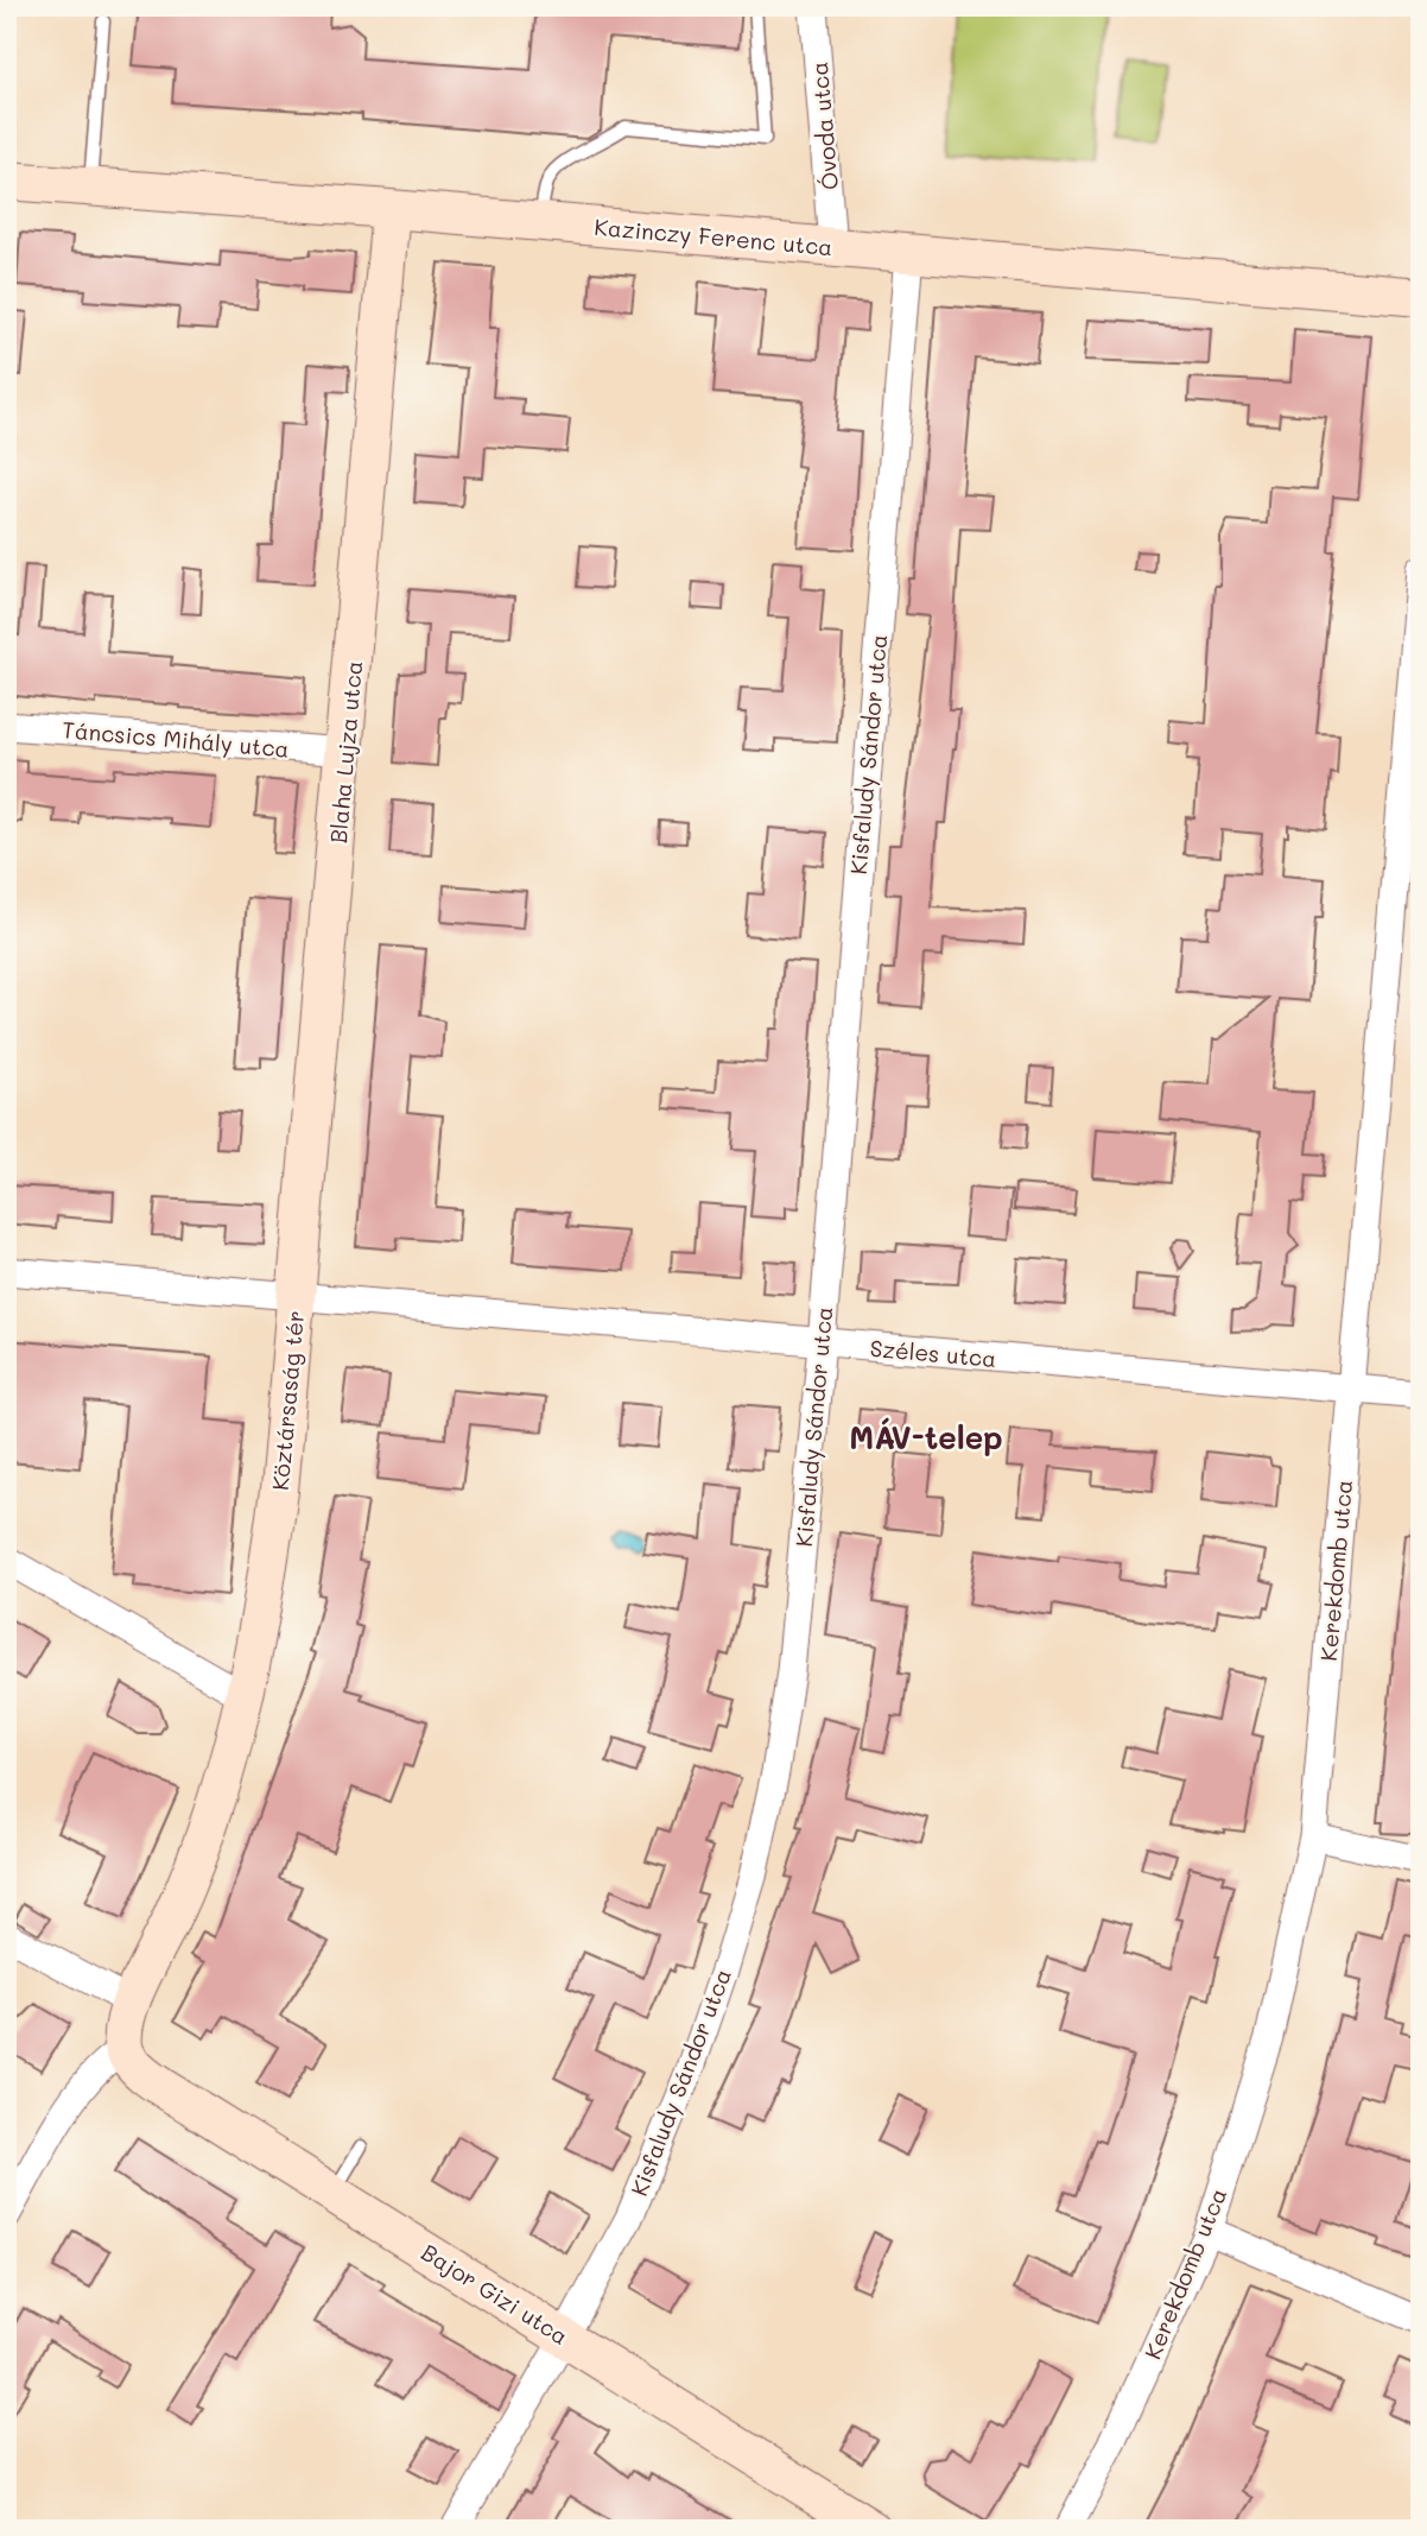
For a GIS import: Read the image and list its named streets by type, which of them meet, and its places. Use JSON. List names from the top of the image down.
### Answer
{
  "streets": {
    "street": [
      "Óvoda utca",
      "Kazinczy Ferenc utca",
      "Táncsics Mihály utca",
      "Blaha Lujza utca",
      "Kisfaludy Sándor utca",
      "Széles utca",
      "Köztársaság tér",
      "Kerekdomb utca",
      "Bajor Gizi utca"
    ]
  },
  "crossings": [
    ["Óvoda utca", "Kazinczy Ferenc utca"],
    ["Kazinczy Ferenc utca", "Blaha Lujza utca"],
    ["Kazinczy Ferenc utca", "Kisfaludy Sándor utca"],
    ["Táncsics Mihály utca", "Blaha Lujza utca"],
    ["Blaha Lujza utca", "Széles utca"],
    ["Blaha Lujza utca", "Köztársaság tér"],
    ["Kisfaludy Sándor utca", "Széles utca"],
    ["Kisfaludy Sándor utca", "Bajor Gizi utca"],
    ["Széles utca", "Köztársaság tér"],
    ["Széles utca", "Kerekdomb utca"]
  ],
  "districts": ["MÁV-telep"]
}
